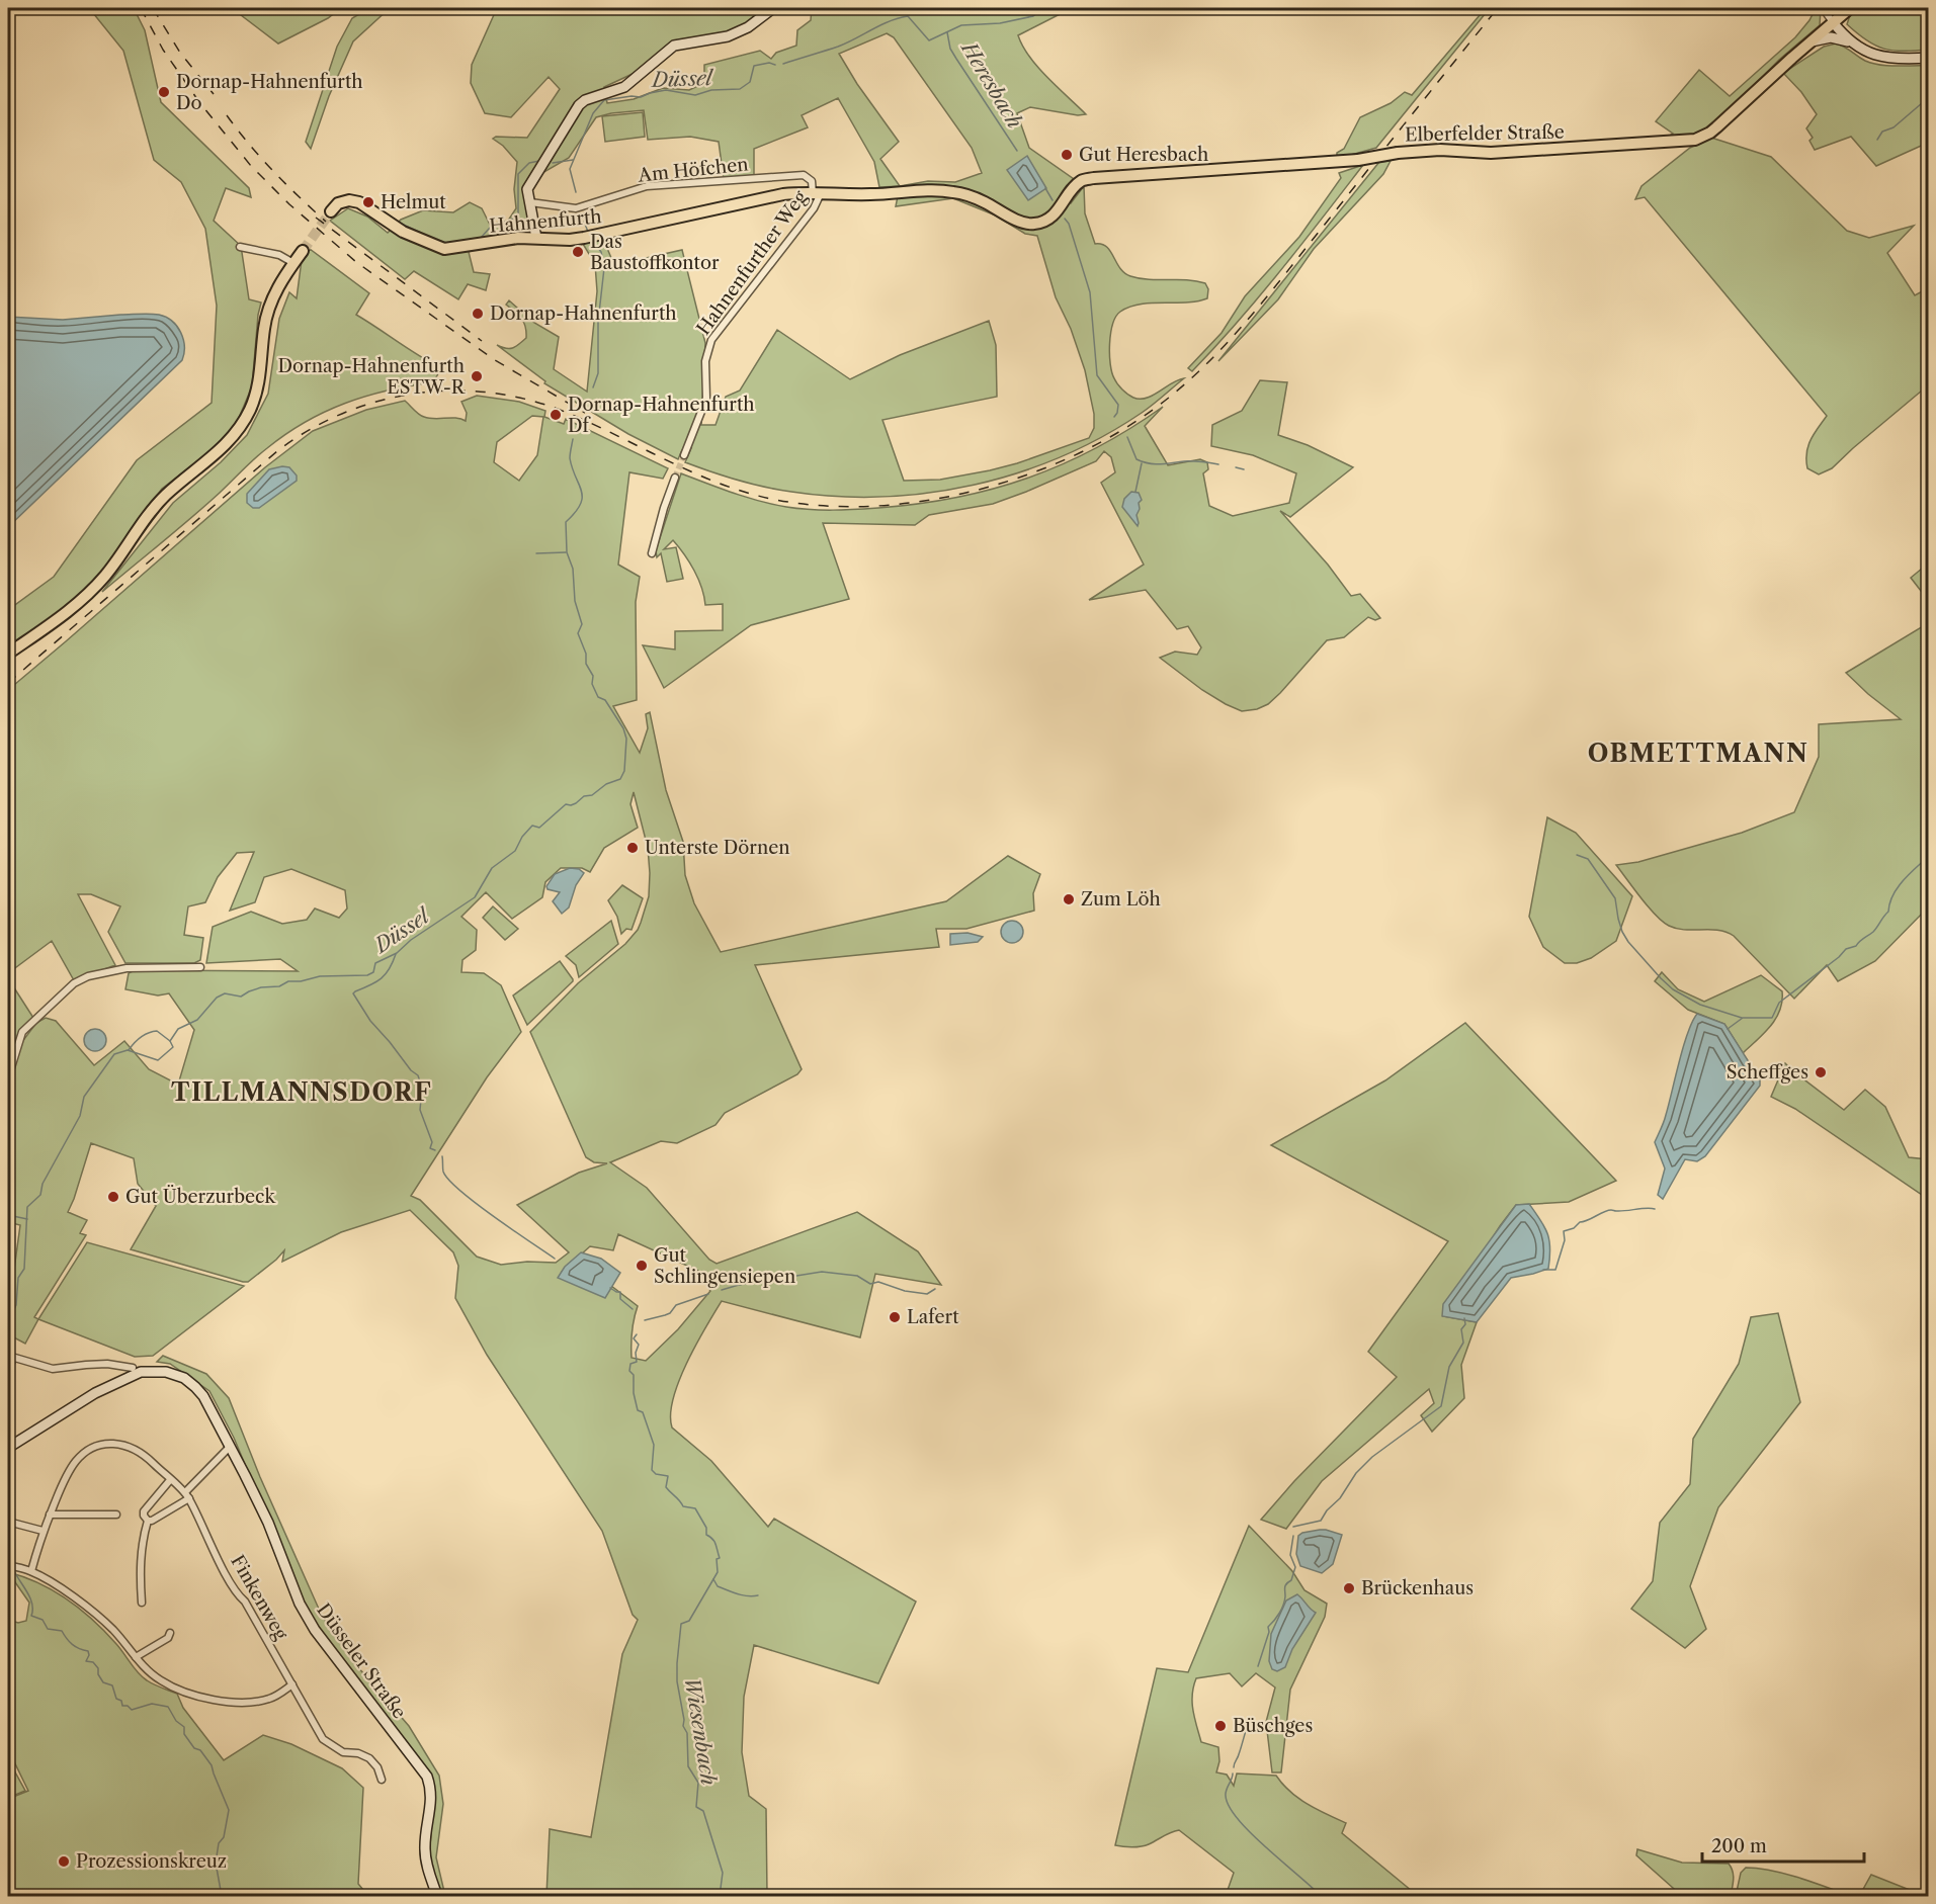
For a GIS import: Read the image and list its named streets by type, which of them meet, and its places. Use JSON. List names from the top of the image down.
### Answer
{
  "streets": {
    "main road": ["Elberfelder Straße", "Hahnenfurth", "Düsseler Straße"],
    "street": ["Am Höfchen", "Hahnenfurther Weg", "Finkenweg"]
  },
  "crossings": [
    ["Elberfelder Straße", "Hahnenfurth"],
    ["Am Höfchen", "Hahnenfurth"],
    ["Am Höfchen", "Hahnenfurther Weg"],
    ["Hahnenfurth", "Hahnenfurther Weg"]
  ],
  "districts": ["OBMETTMANN", "TILLMANNSDORF"],
  "water": ["Düssel", "Heresbach", "Wiesenbach"],
  "places": [
    "Dornap-Hahnenfurth Do",
    "Gut Heresbach",
    "Helmut",
    "Das Baustoffkontor",
    "Dornap-Hahnenfurth",
    "Dornap-Hahnenfurth ESTW-R",
    "Dornap-Hahnenfurth Df",
    "Unterste Dörnen",
    "Zum Löh",
    "Scheffges",
    "Gut Überzurbeck",
    "Gut Schlingensiepen",
    "Lafert",
    "Brückenhaus",
    "Büschges",
    "Prozessionskreuz"
  ],
  "scale_bar": "200 m"
}
